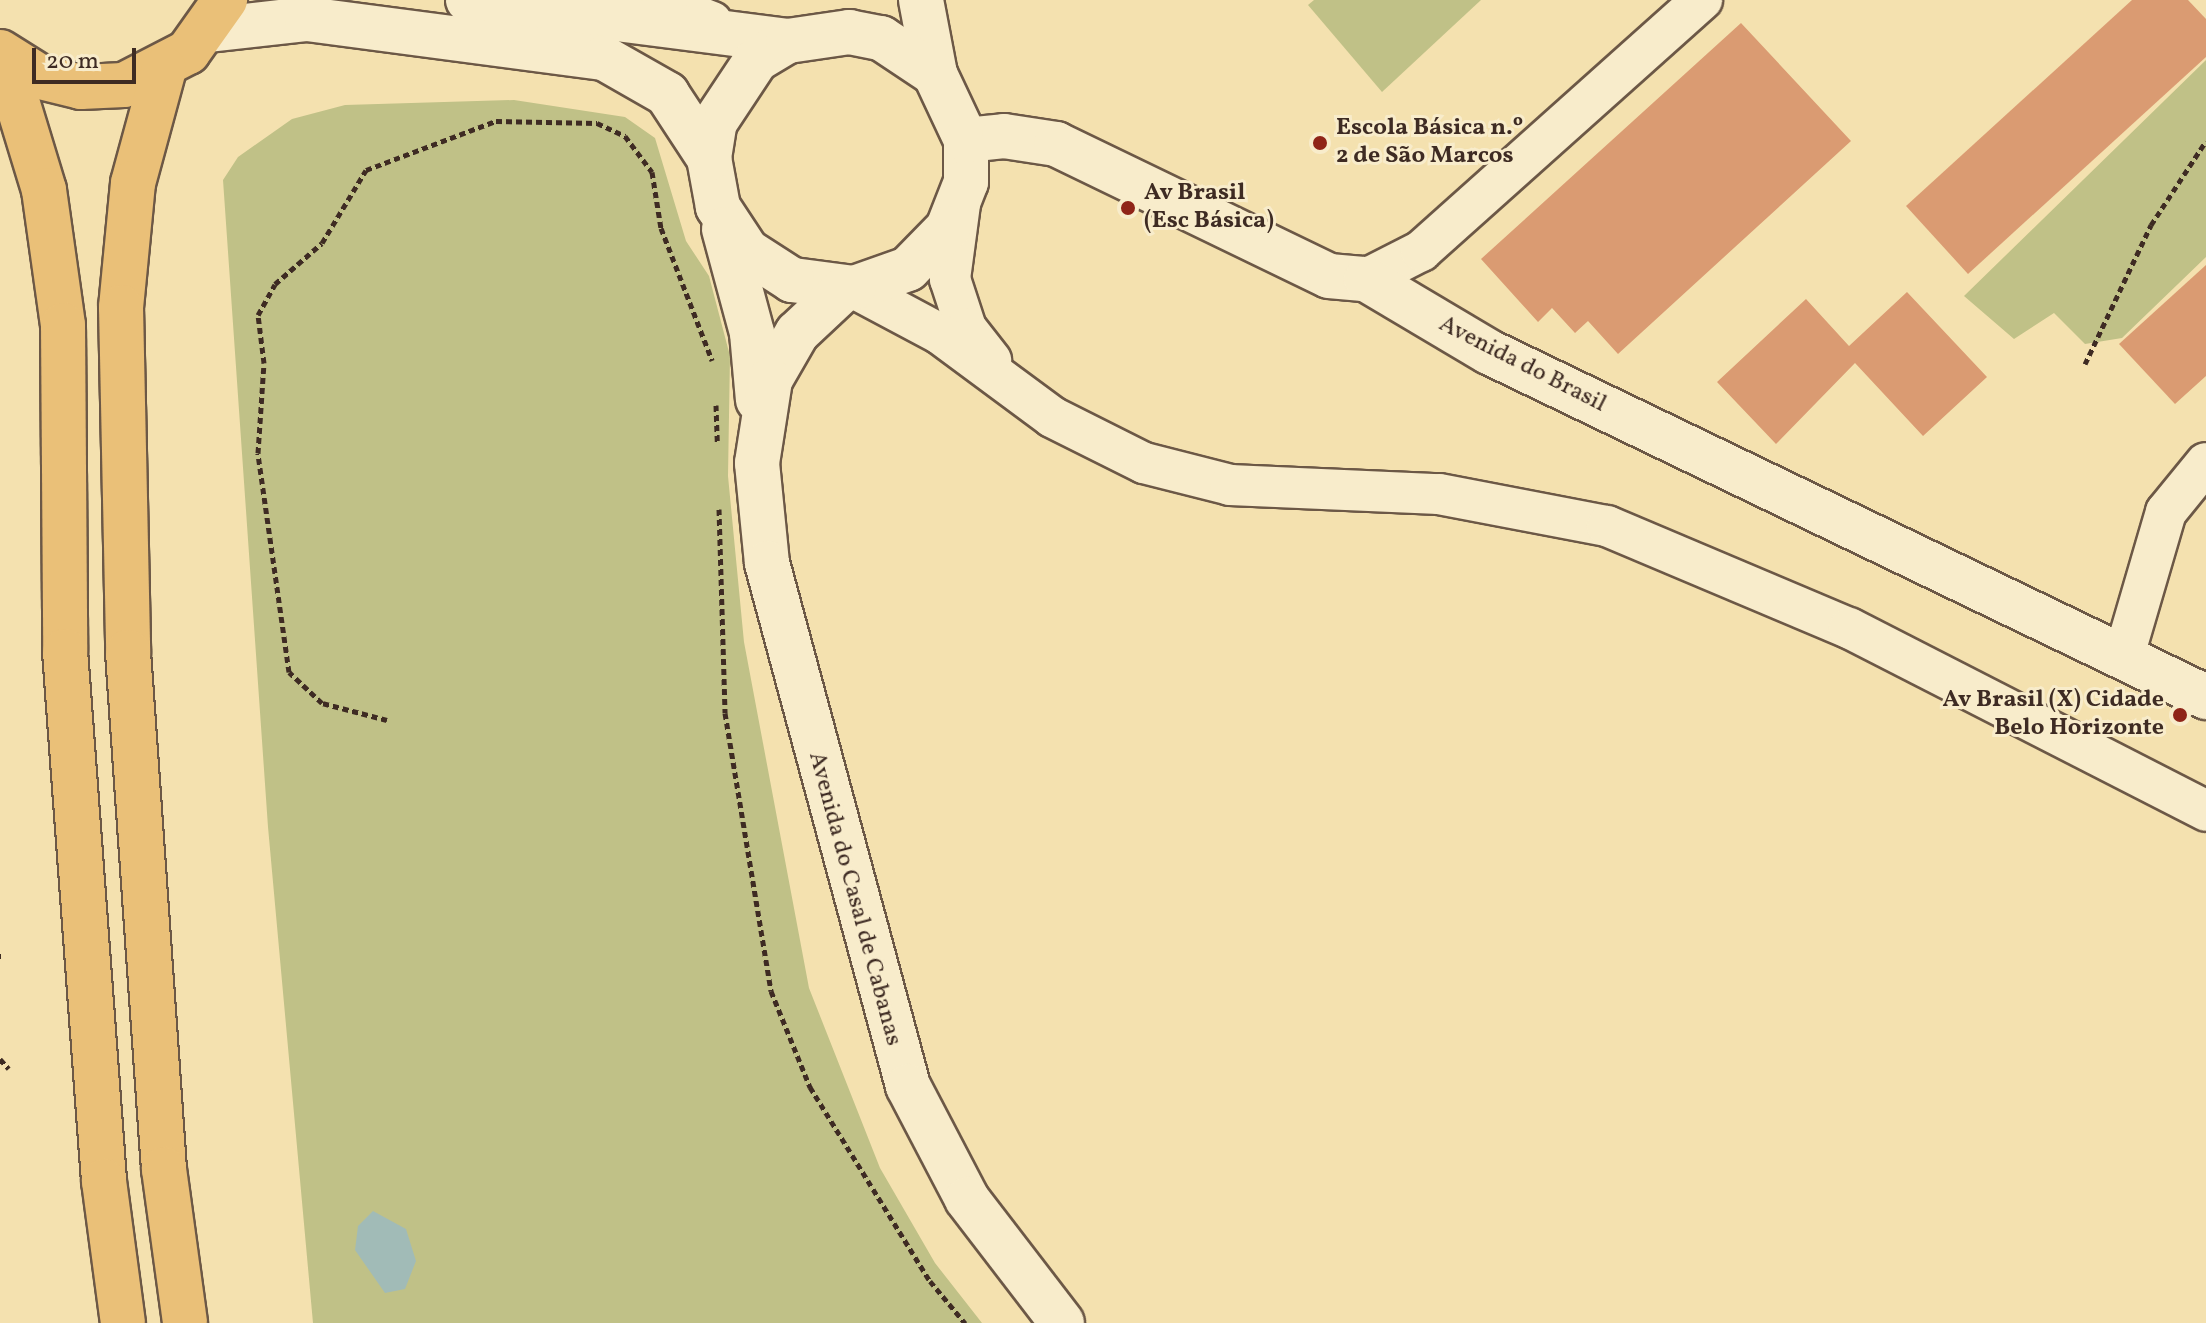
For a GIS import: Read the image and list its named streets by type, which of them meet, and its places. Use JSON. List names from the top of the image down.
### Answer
{
  "streets": {
    "street": ["Avenida do Brasil", "Avenida do Casal de Cabanas"]
  },
  "crossings": [
    ["Avenida do Brasil", "Avenida do Casal de Cabanas"]
  ],
  "places": ["Escola Básica n.º 2 de São Marcos", "Av Brasil (Esc Básica)", "Av Brasil (X) Cidade Belo Horizonte"],
  "scale_bar": "20 m"
}
